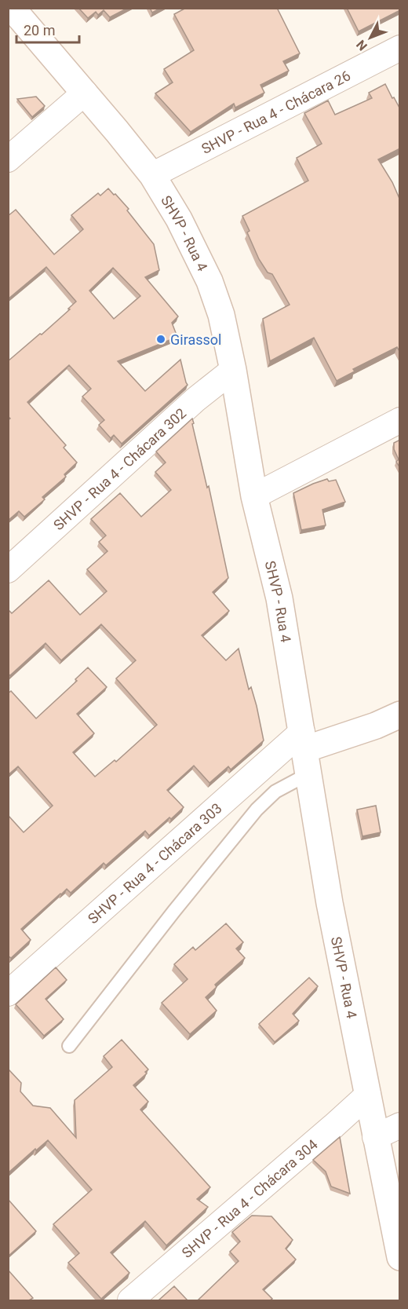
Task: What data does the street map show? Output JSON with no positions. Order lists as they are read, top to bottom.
{
  "streets": {
    "street": [
      "SHVP - Rua 4 - Chácara 26",
      "SHVP - Rua 4",
      "SHVP - Rua 4 - Chácara 302",
      "SHVP - Rua 4 - Chácara 303",
      "SHVP - Rua 4 - Chácara 304"
    ]
  },
  "crossings": [
    ["SHVP - Rua 4 - Chácara 26", "SHVP - Rua 4"],
    ["SHVP - Rua 4", "SHVP - Rua 4 - Chácara 302"],
    ["SHVP - Rua 4", "SHVP - Rua 4 - Chácara 303"],
    ["SHVP - Rua 4", "SHVP - Rua 4 - Chácara 304"]
  ],
  "places": ["Girassol"],
  "scale_bar": "20 m",
  "north": "bottom left"
}
